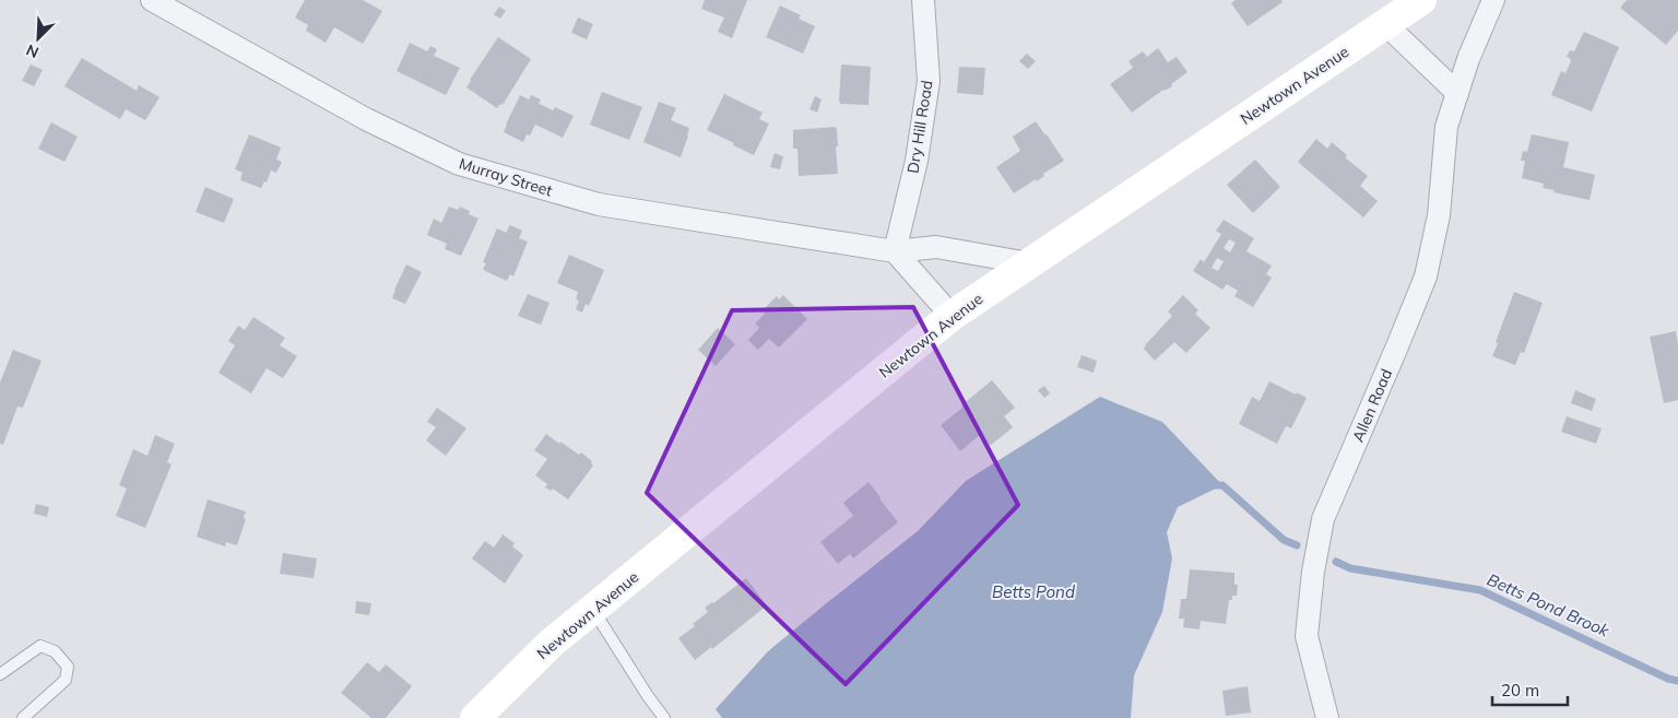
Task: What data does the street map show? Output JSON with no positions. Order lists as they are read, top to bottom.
{
  "streets": {
    "main road": ["Newtown Avenue"],
    "street": ["Dry Hill Road", "Murray Street", "Allen Road"]
  },
  "crossings": [
    ["Newtown Avenue", "Murray Street"],
    ["Dry Hill Road", "Murray Street"]
  ],
  "water": ["Betts Pond", "Betts Pond Brook"],
  "scale_bar": "20 m",
  "north": "bottom left"
}
